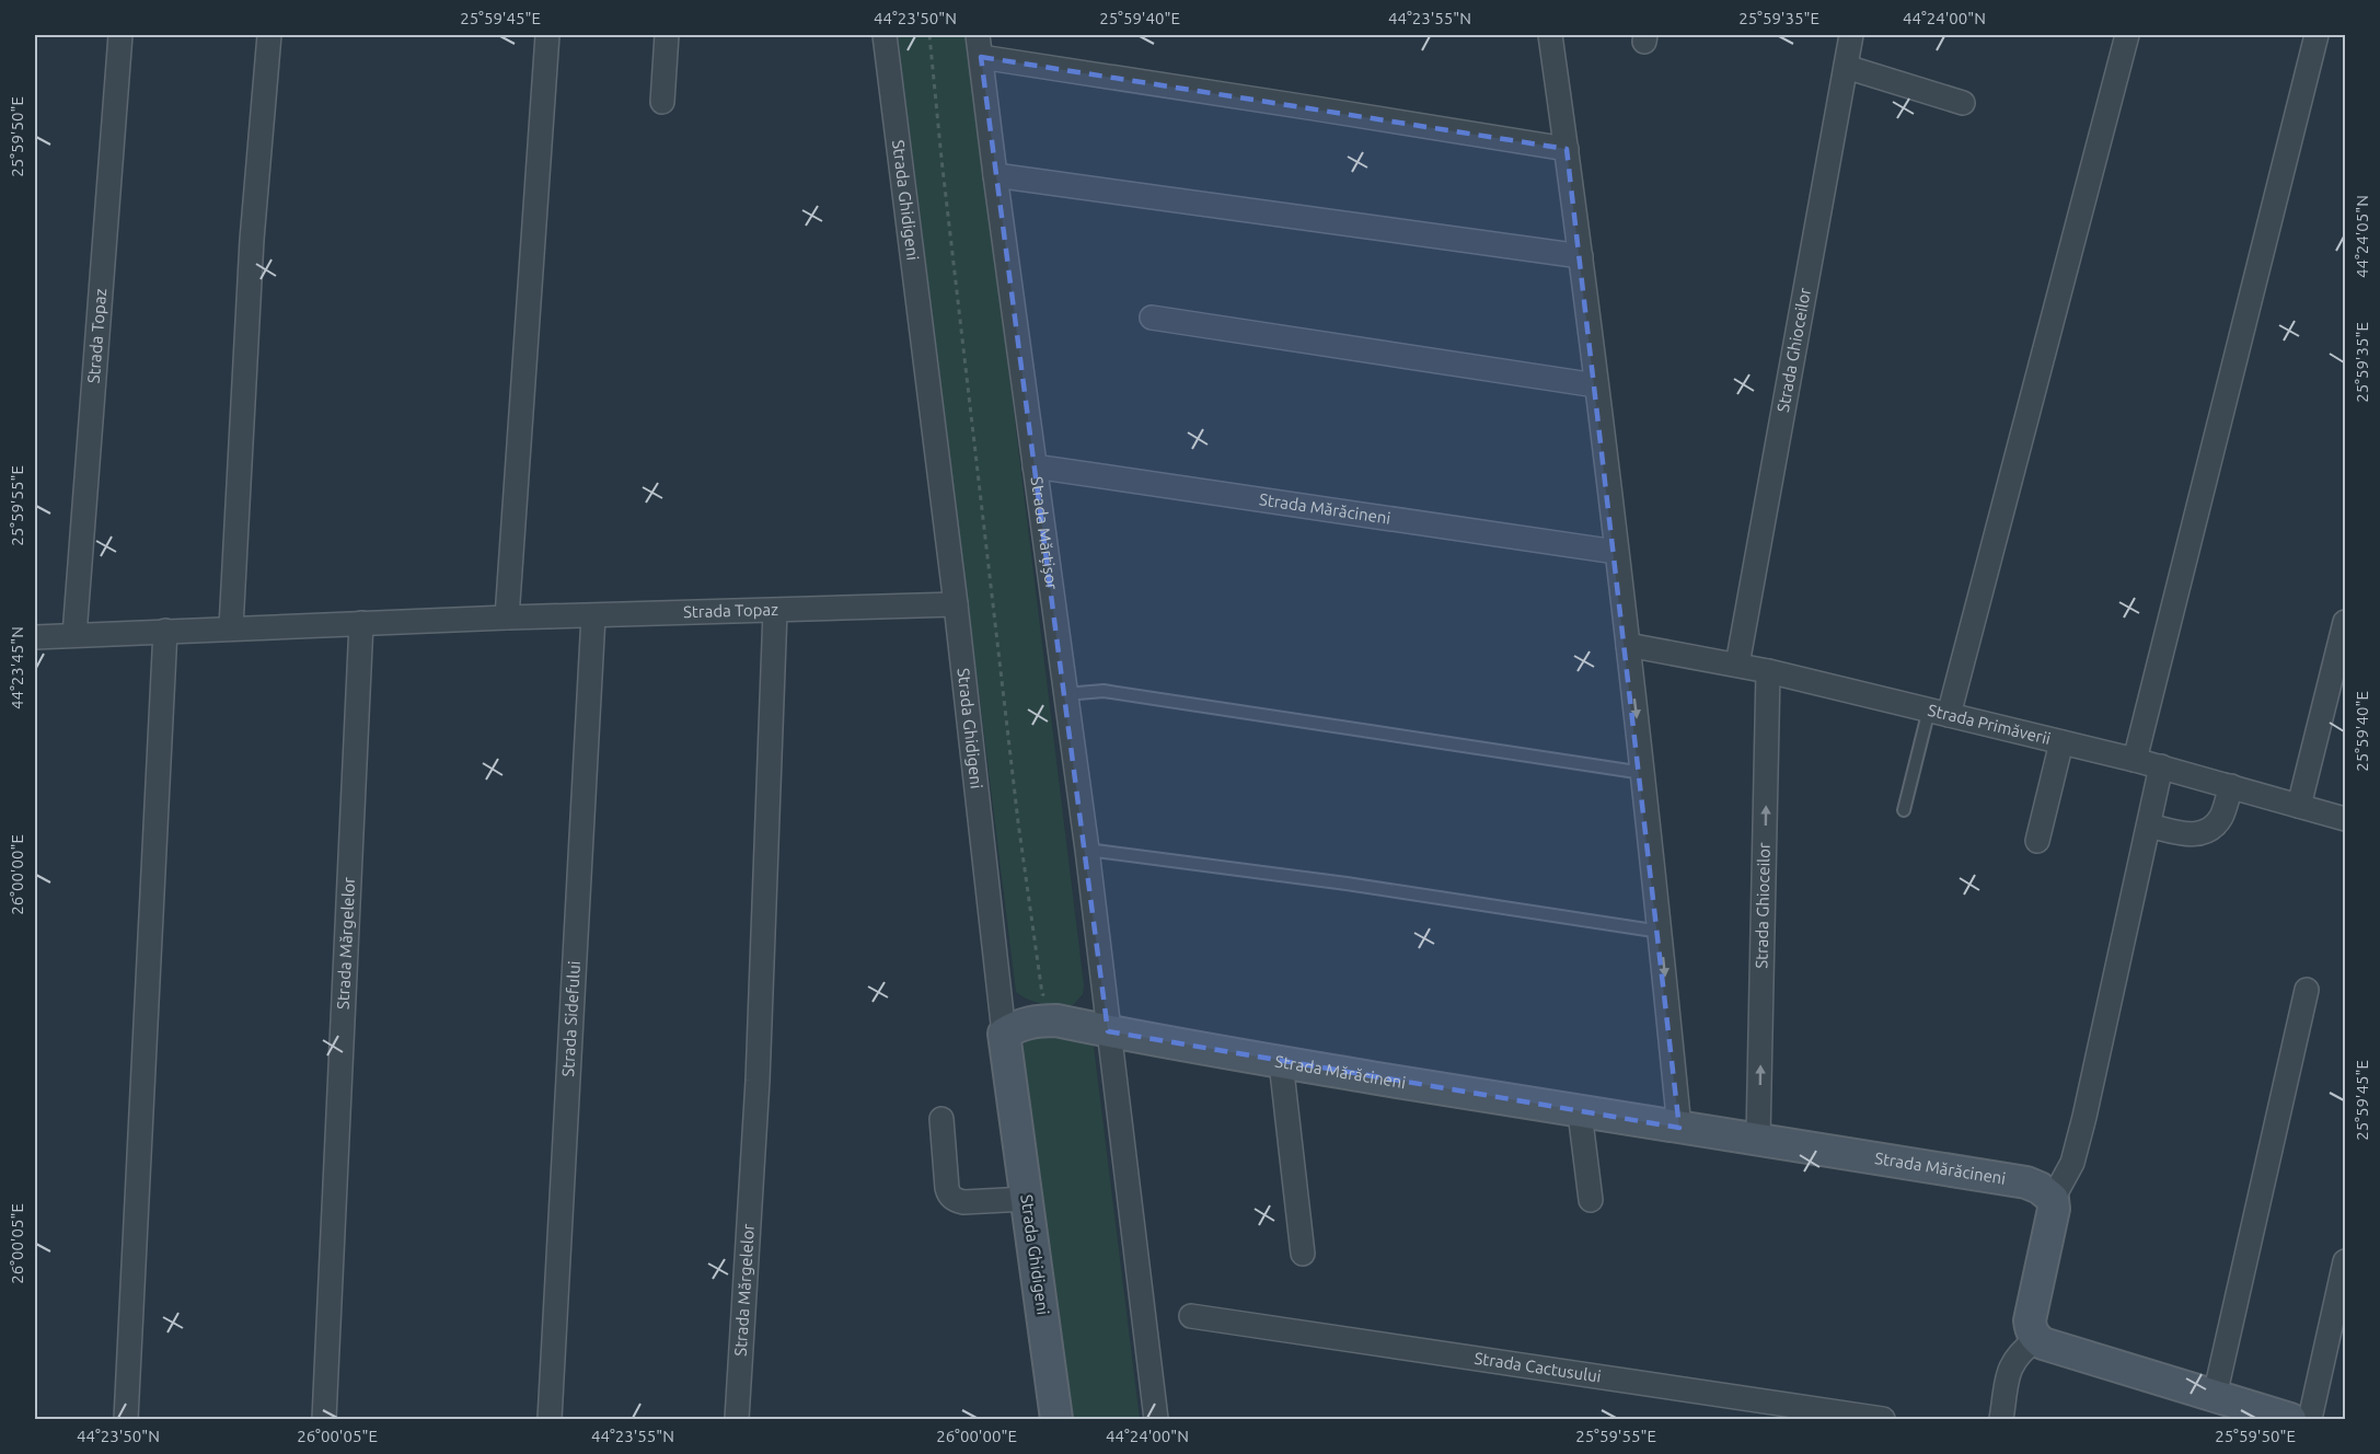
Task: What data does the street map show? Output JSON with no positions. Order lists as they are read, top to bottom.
{
  "streets": {
    "street": [
      "Strada Ghidigeni",
      "Strada Topaz",
      "Strada Ghioceilor",
      "Strada Mărăcineni",
      "Strada Mărțișor",
      "Strada Primăverii",
      "Strada Mărgelelor",
      "Strada Sidefului",
      "Strada Cactusului"
    ]
  },
  "crossings": [
    ["Strada Ghidigeni", "Strada Topaz"],
    ["Strada Ghidigeni", "Strada Mărăcineni"],
    ["Strada Topaz", "Strada Mărgelelor"],
    ["Strada Topaz", "Strada Sidefului"],
    ["Strada Ghioceilor", "Strada Mărăcineni"],
    ["Strada Ghioceilor", "Strada Primăverii"],
    ["Strada Mărăcineni", "Strada Mărțișor"]
  ],
  "coordinates": [
    "25°59'45\"E",
    "44°23'50\"N",
    "25°59'40\"E",
    "44°23'55\"N",
    "25°59'35\"E",
    "44°24'00\"N",
    "25°59'50\"E",
    "44°24'05\"N",
    "25°59'55\"E",
    "44°23'45\"N",
    "26°00'00\"E",
    "26°00'05\"E"
  ]
}
